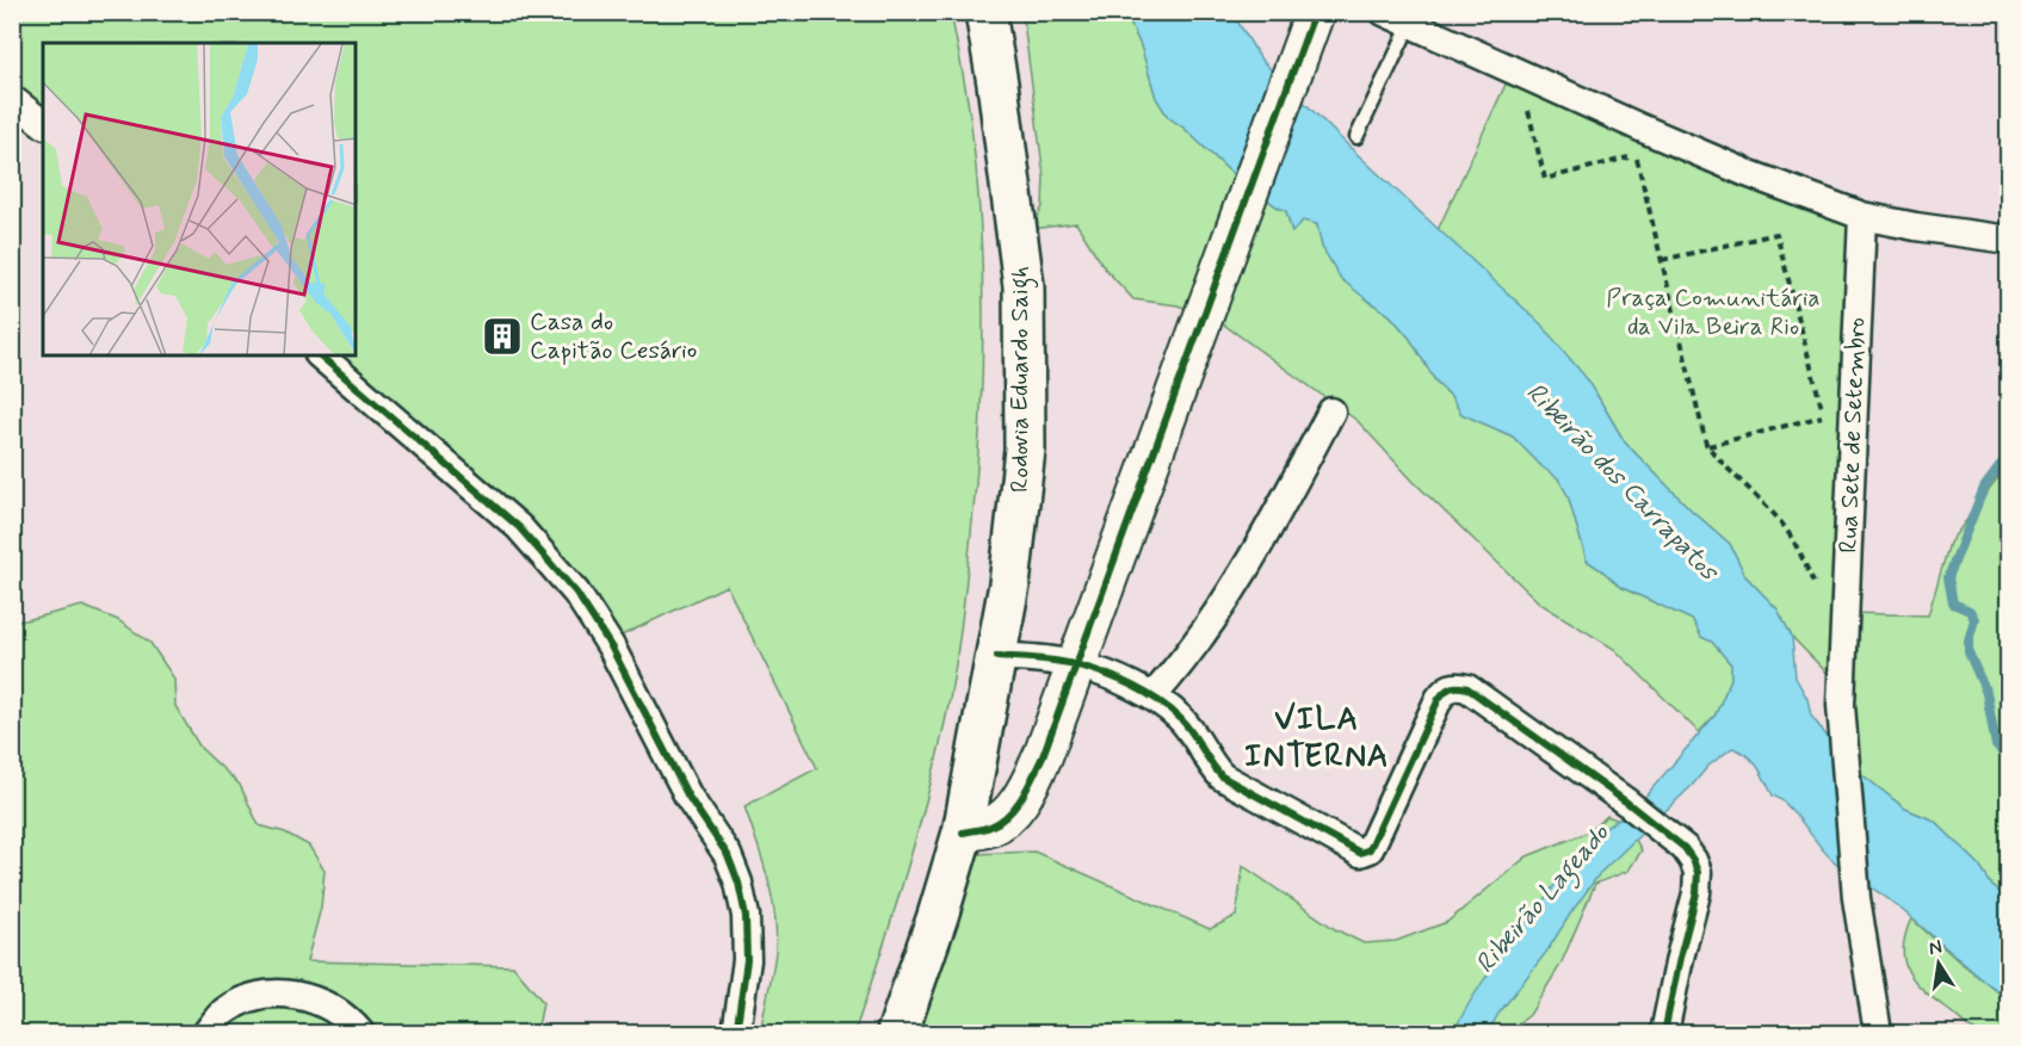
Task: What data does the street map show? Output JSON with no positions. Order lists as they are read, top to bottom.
{
  "streets": {
    "highway": ["Rodovia Eduardo Saigh"],
    "street": ["Rua Sete de Setembro"]
  },
  "districts": ["VILA INTERNA"],
  "water": ["Ribeirão dos Carrapatos", "Ribeirão Lageado"],
  "parks": ["Praça Comunitária da Vila Beira Rio"],
  "places": {
    "building": ["Casa do Capitão Cesário"]
  },
  "north": "top"
}
